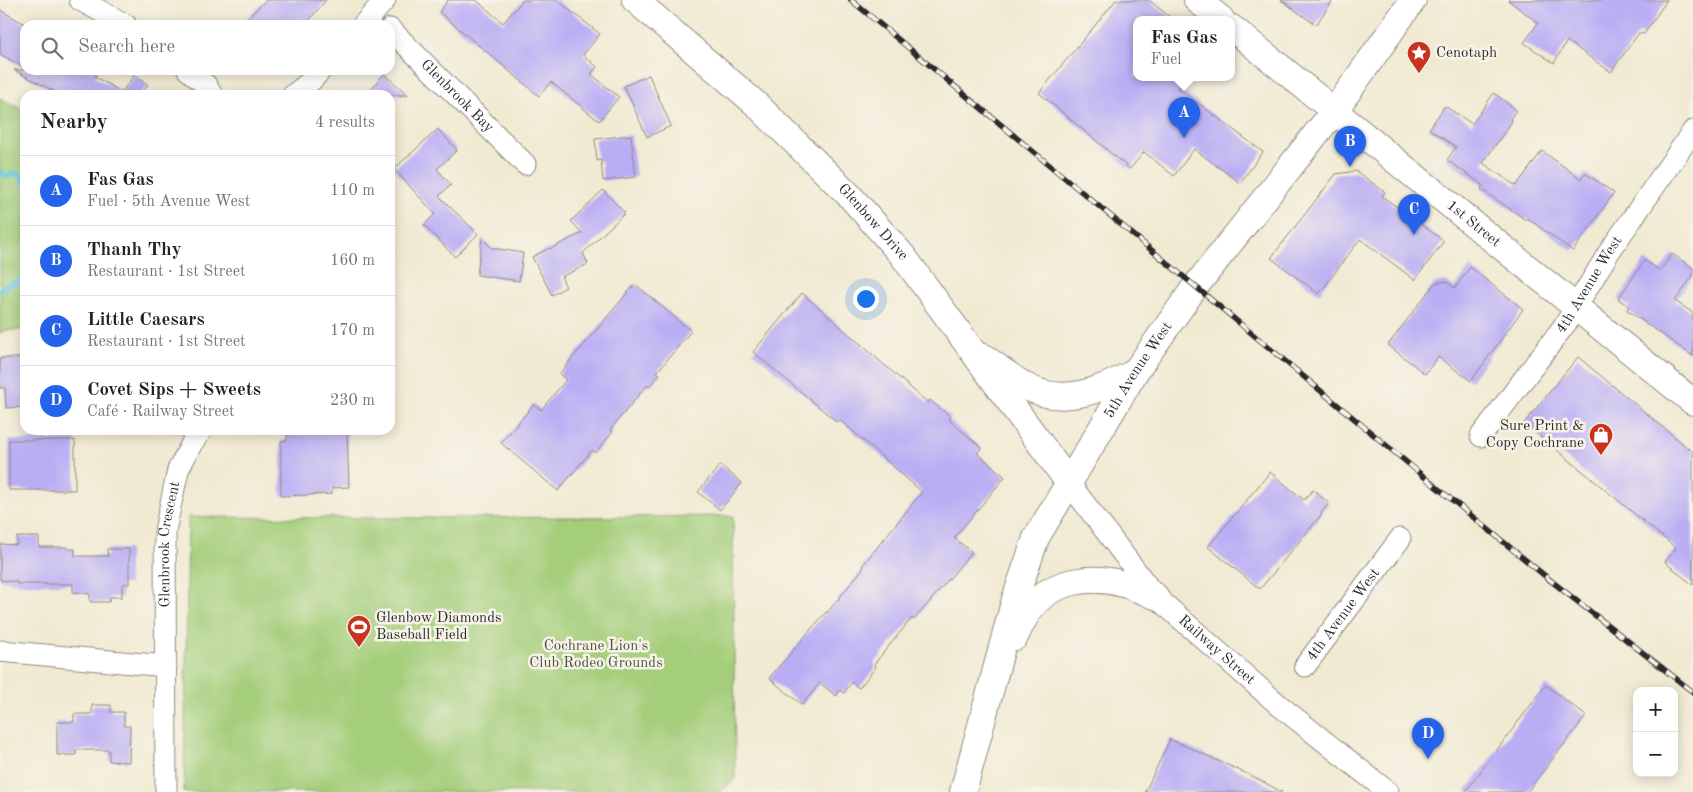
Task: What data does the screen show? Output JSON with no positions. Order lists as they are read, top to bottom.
{
  "streets": {
    "street": [
      "Glenbrook Bay",
      "Glenbow Drive",
      "1st Street",
      "4th Avenue West",
      "5th Avenue West",
      "Glenbrook Crescent",
      "Railway Street"
    ]
  },
  "crossings": [
    ["Glenbow Drive", "5th Avenue West"],
    ["Glenbow Drive", "Railway Street"],
    ["1st Street", "4th Avenue West"],
    ["1st Street", "5th Avenue West"],
    ["5th Avenue West", "Railway Street"]
  ],
  "parks": ["Cochrane Lion's Club Rodeo Grounds"],
  "places": {
    "place": ["Cenotaph"],
    "shop": ["Sure Print & Copy Cochrane"],
    "sports": ["Glenbow Diamonds Baseball Field"]
  },
  "page": {
    "popup": ["Fas Gas", "Fuel"],
    "search": "Search here",
    "heading": ["Nearby", "4 results"],
    "pins": [
      "A",
      "B",
      "C",
      "D"
    ],
    "list": [
      {
        "mark": "A",
        "name": "Fas Gas",
        "note": "Fuel · 5th Avenue West",
        "value": "110 m"
      },
      {
        "mark": "B",
        "name": "Thanh Thy",
        "note": "Restaurant · 1st Street",
        "value": "160 m"
      },
      {
        "mark": "C",
        "name": "Little Caesars",
        "note": "Restaurant · 1st Street",
        "value": "170 m"
      },
      {
        "mark": "D",
        "name": "Covet Sips + Sweets",
        "note": "Café · Railway Street",
        "value": "230 m"
      }
    ],
    "map_buttons": ["+", "−"]
  }
}
